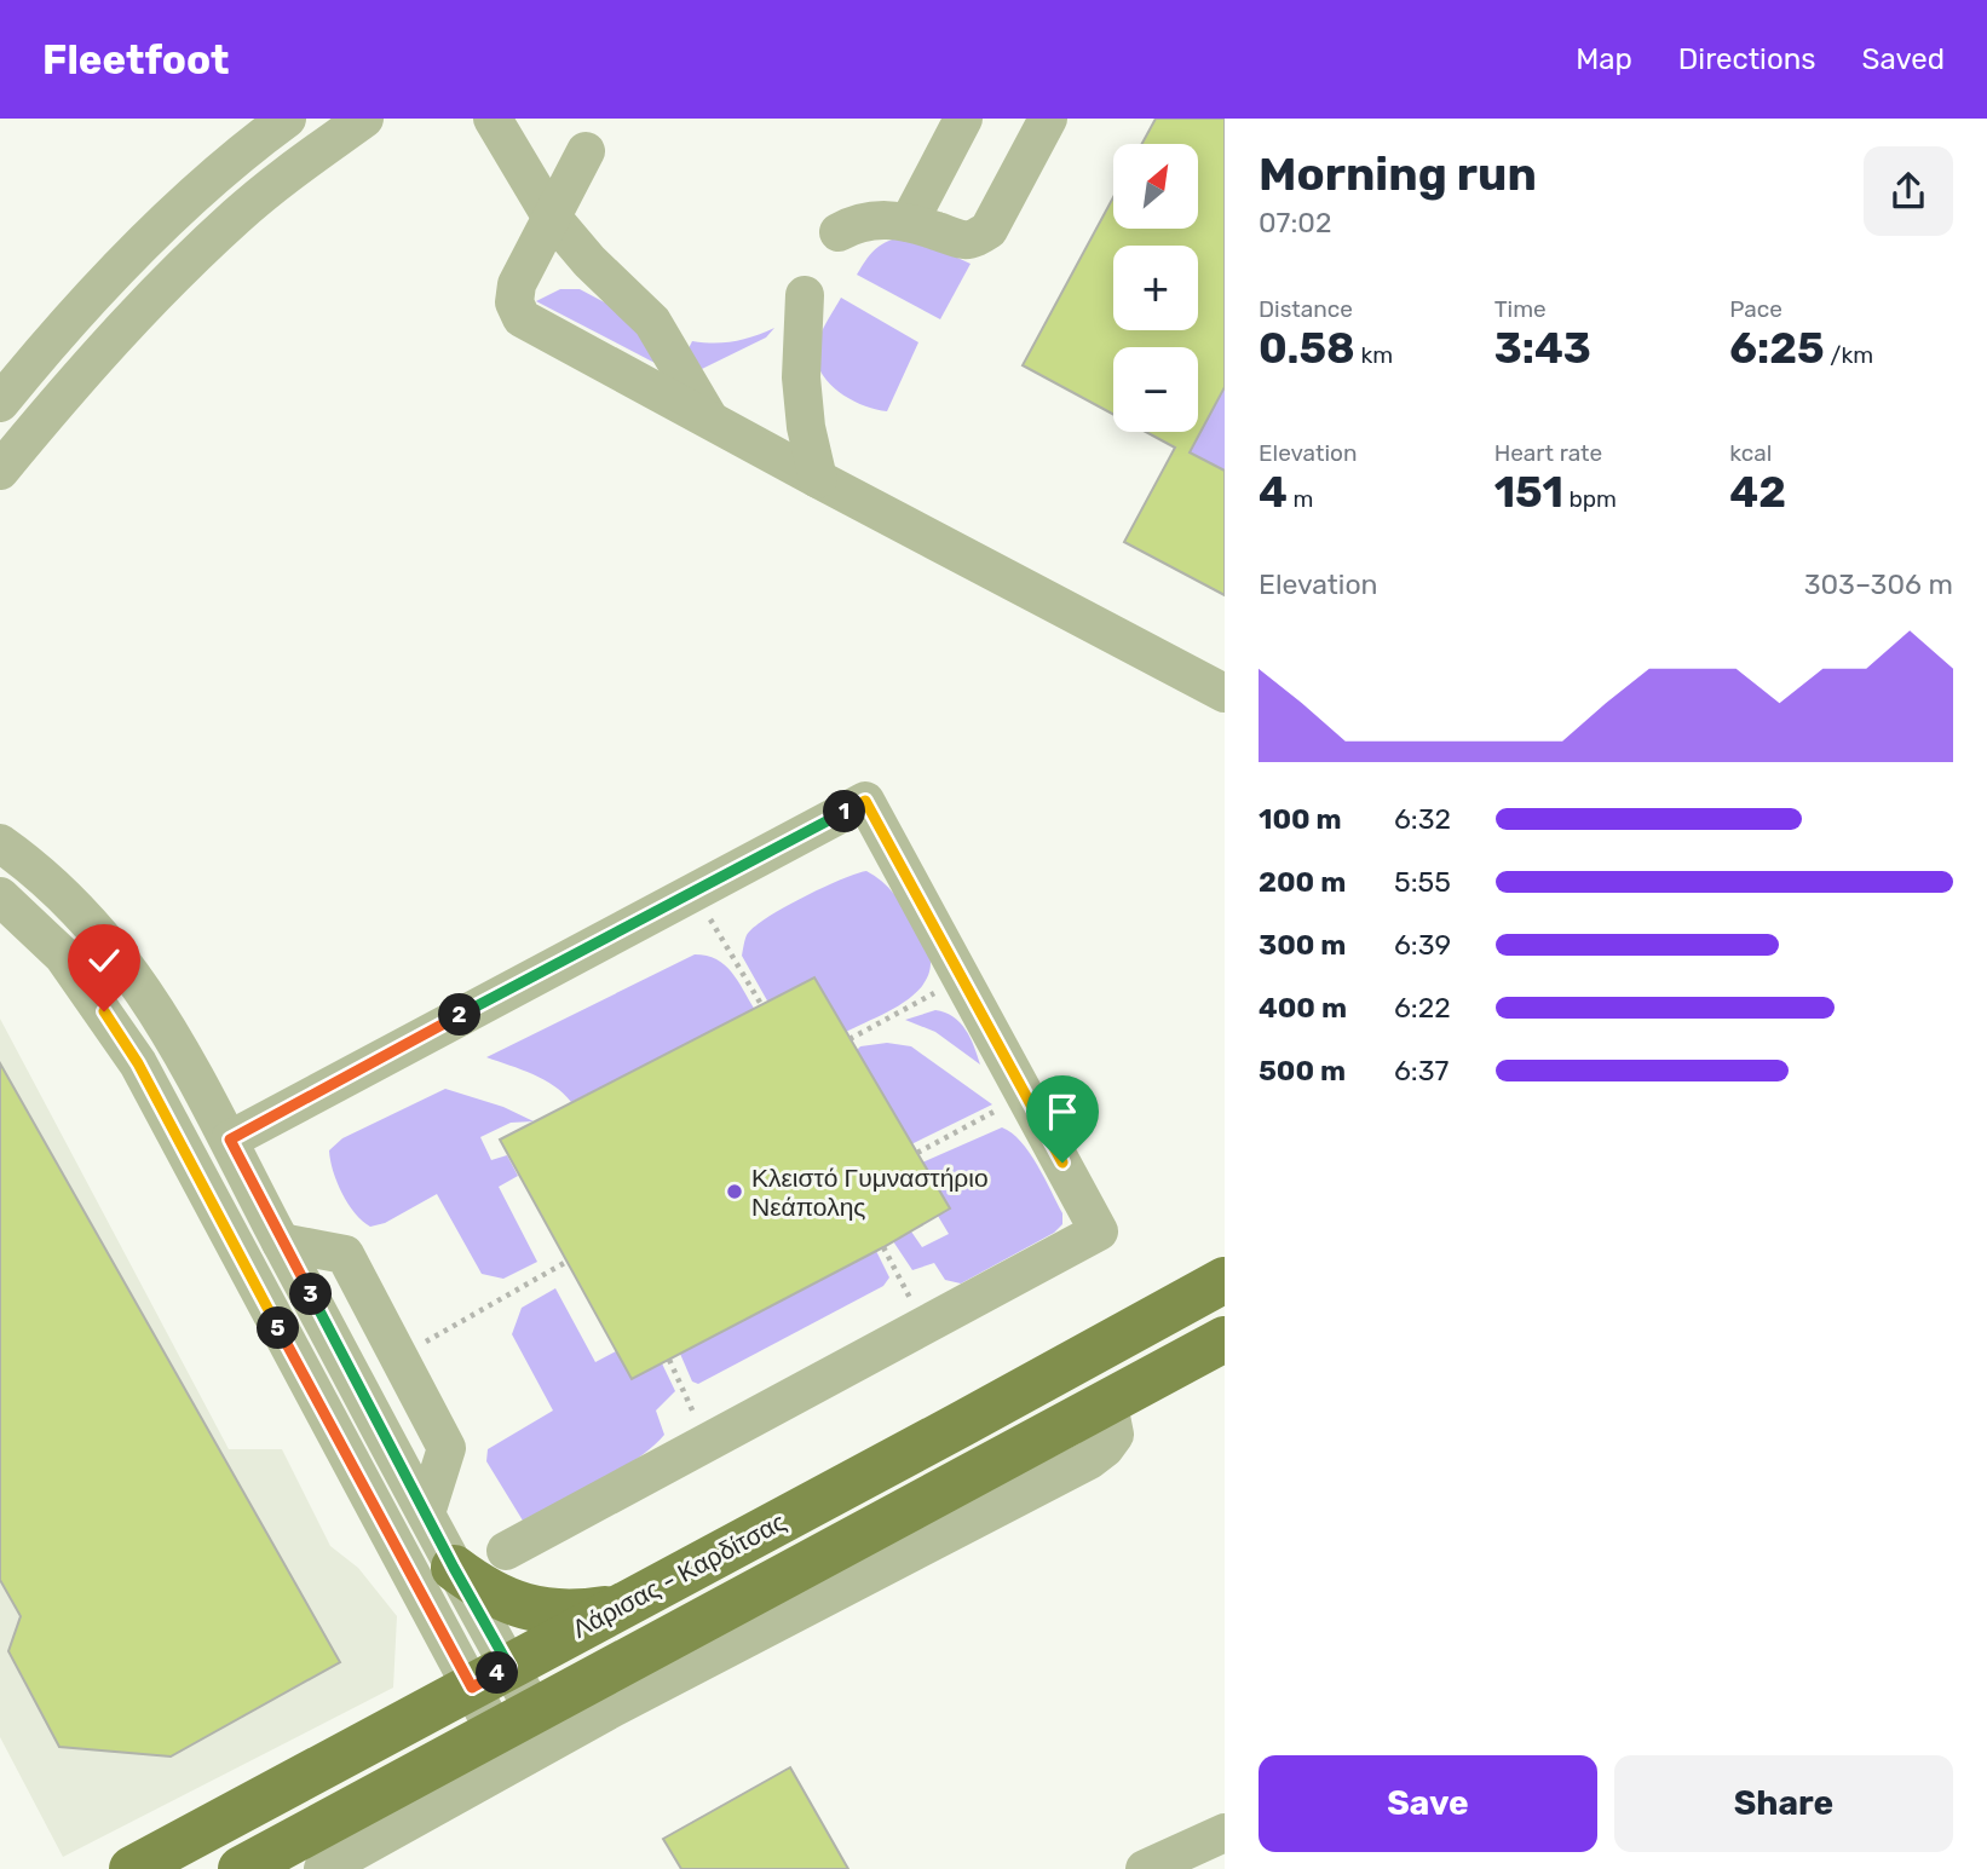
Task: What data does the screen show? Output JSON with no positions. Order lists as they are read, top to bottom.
{
  "streets": {
    "main road": ["Λάρισας - Καρδίτσας"]
  },
  "places": ["Κλειστό Γυμναστήριο Νεάπολης"],
  "north": "top right",
  "page": {
    "header": "Fleetfoot",
    "nav": ["Map", "Directions", "Saved"],
    "heading": ["Morning run", "07:02"],
    "map_buttons": ["+", "−"],
    "stats": [
      ["Distance", "0.58 km"],
      ["Time", "3:43"],
      ["Pace", "6:25 /km"],
      ["Elevation", "4 m"],
      ["Heart rate", "151 bpm"],
      ["kcal", "42"]
    ],
    "chart": ["Elevation", "303–306 m"],
    "list": [
      {
        "name": "100 m",
        "note": "6:32"
      },
      {
        "name": "200 m",
        "note": "5:55"
      },
      {
        "name": "300 m",
        "note": "6:39"
      },
      {
        "name": "400 m",
        "note": "6:22"
      },
      {
        "name": "500 m",
        "note": "6:37"
      }
    ],
    "pins": [
      "1",
      "2",
      "3",
      "5",
      "4"
    ],
    "buttons": ["Save", "Share"]
  }
}
